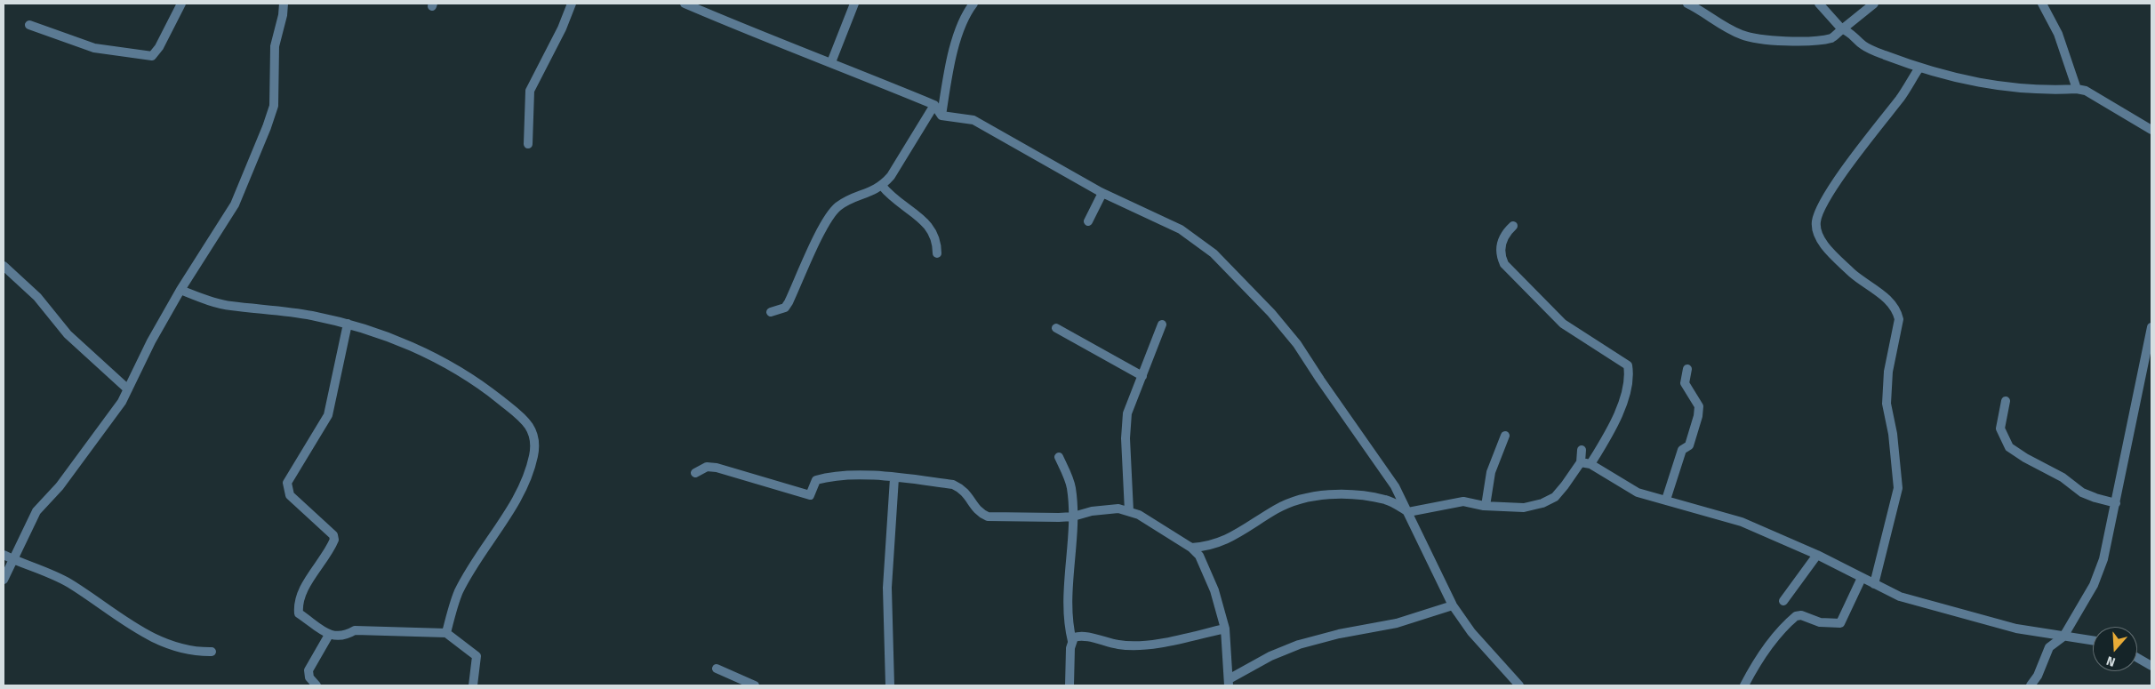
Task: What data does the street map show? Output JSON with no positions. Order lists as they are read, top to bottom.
{
  "north": "bottom"
}
